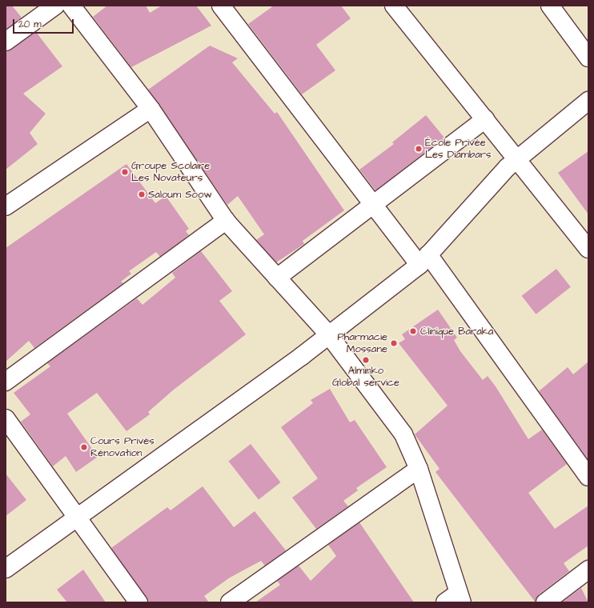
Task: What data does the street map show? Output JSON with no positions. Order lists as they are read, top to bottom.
{
  "places": [
    "École Privée Les Diambars",
    "Groupe Scolaire Les Novateurs",
    "Saloum Soow",
    "Clinique Baraka",
    "Pharmacie Mossane",
    "Alminko Global service",
    "Cours Privés Rénovation"
  ],
  "scale_bar": "20 m"
}
